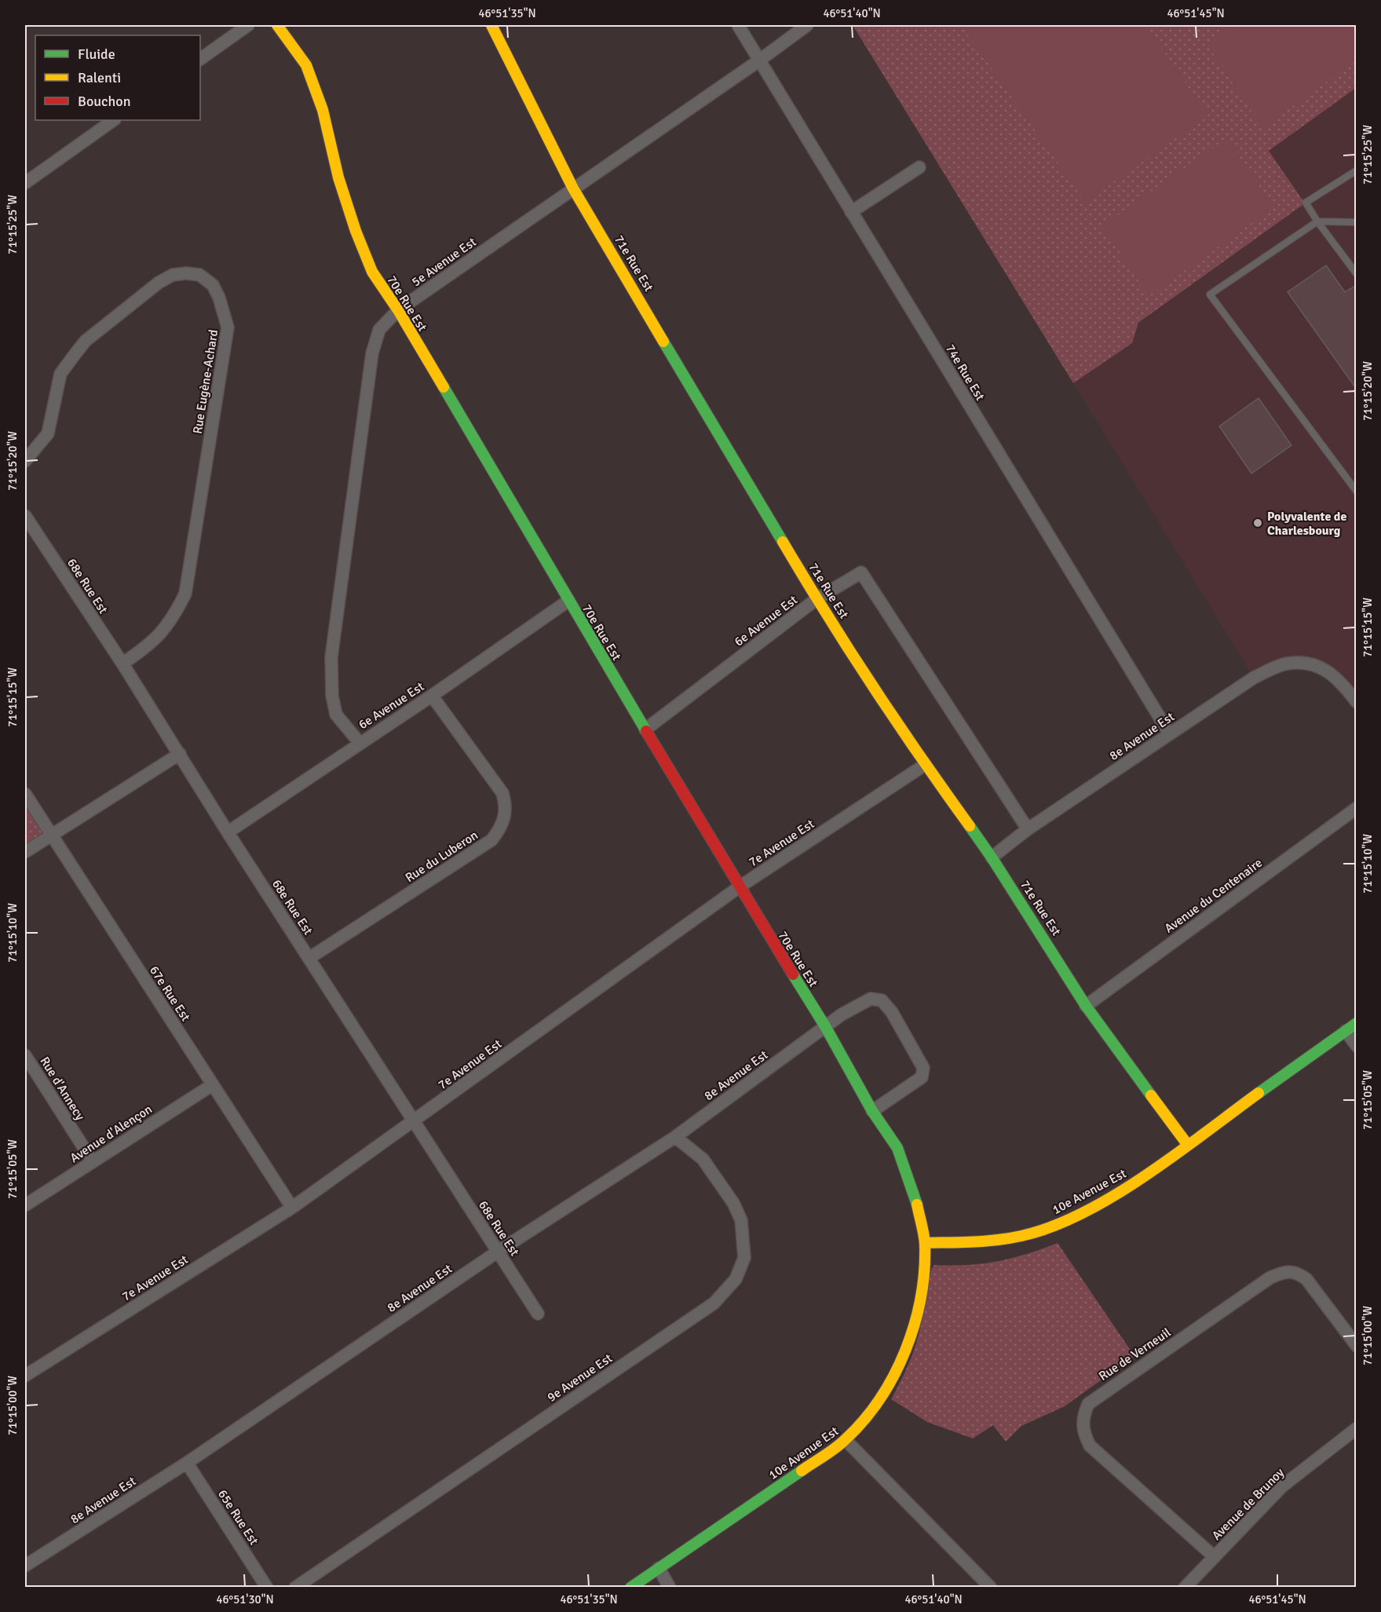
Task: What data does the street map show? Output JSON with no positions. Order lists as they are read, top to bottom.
{
  "streets": {
    "street": [
      "5e Avenue Est",
      "71e Rue Est",
      "70e Rue Est",
      "74e Rue Est",
      "Rue Eugène-Achard",
      "68e Rue Est",
      "6e Avenue Est",
      "8e Avenue Est",
      "7e Avenue Est",
      "Rue du Luberon",
      "Avenue du Centenaire",
      "67e Rue Est",
      "Rue d'Annecy",
      "Avenue d'Alençon",
      "10e Avenue Est",
      "Rue de Verneuil",
      "9e Avenue Est",
      "Avenue de Brunoy",
      "65e Rue Est"
    ]
  },
  "crossings": [
    ["5e Avenue Est", "71e Rue Est"],
    ["5e Avenue Est", "70e Rue Est"],
    ["5e Avenue Est", "74e Rue Est"],
    ["5e Avenue Est", "6e Avenue Est"],
    ["71e Rue Est", "6e Avenue Est"],
    ["71e Rue Est", "8e Avenue Est"],
    ["71e Rue Est", "7e Avenue Est"],
    ["71e Rue Est", "Avenue du Centenaire"],
    ["71e Rue Est", "10e Avenue Est"],
    ["70e Rue Est", "6e Avenue Est"],
    ["70e Rue Est", "8e Avenue Est"],
    ["70e Rue Est", "7e Avenue Est"],
    ["70e Rue Est", "10e Avenue Est"],
    ["74e Rue Est", "8e Avenue Est"],
    ["Rue Eugène-Achard", "68e Rue Est"],
    ["68e Rue Est", "6e Avenue Est"],
    ["68e Rue Est", "8e Avenue Est"],
    ["68e Rue Est", "7e Avenue Est"],
    ["68e Rue Est", "Rue du Luberon"],
    ["6e Avenue Est", "8e Avenue Est"],
    ["6e Avenue Est", "Rue du Luberon"],
    ["8e Avenue Est", "9e Avenue Est"],
    ["8e Avenue Est", "65e Rue Est"],
    ["7e Avenue Est", "67e Rue Est"],
    ["67e Rue Est", "Avenue d'Alençon"],
    ["Rue d'Annecy", "Avenue d'Alençon"],
    ["Rue de Verneuil", "Avenue de Brunoy"]
  ],
  "places": ["Polyvalente de Charlesbourg"],
  "legend": ["Fluide", "Ralenti", "Bouchon"],
  "coordinates": [
    "46°51'35\"N",
    "46°51'40\"N",
    "46°51'45\"N",
    "71°15'25\"W",
    "71°15'20\"W",
    "71°15'15\"W",
    "71°15'10\"W",
    "71°15'05\"W",
    "71°15'00\"W",
    "46°51'30\"N"
  ]
}
